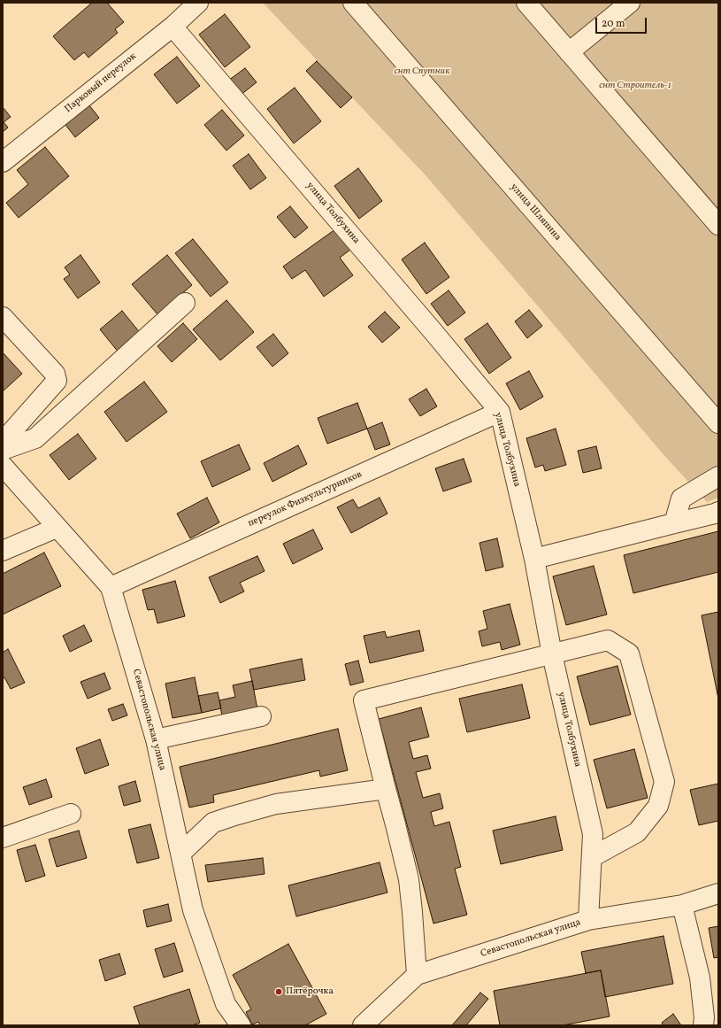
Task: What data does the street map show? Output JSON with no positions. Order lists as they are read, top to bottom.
{
  "streets": {
    "street": [
      "Парковый переулок",
      "улица Шляпина",
      "улица Толбухина",
      "переулок Физкультурников",
      "Севастопольская улица"
    ]
  },
  "crossings": [
    ["Парковый переулок", "улица Толбухина"],
    ["улица Толбухина", "переулок Физкультурников"],
    ["улица Толбухина", "Севастопольская улица"],
    ["переулок Физкультурников", "Севастопольская улица"]
  ],
  "parks": ["снт Спутник", "снт Строитель-1"],
  "places": ["Пятёрочка"],
  "scale_bar": "20 m"
}
